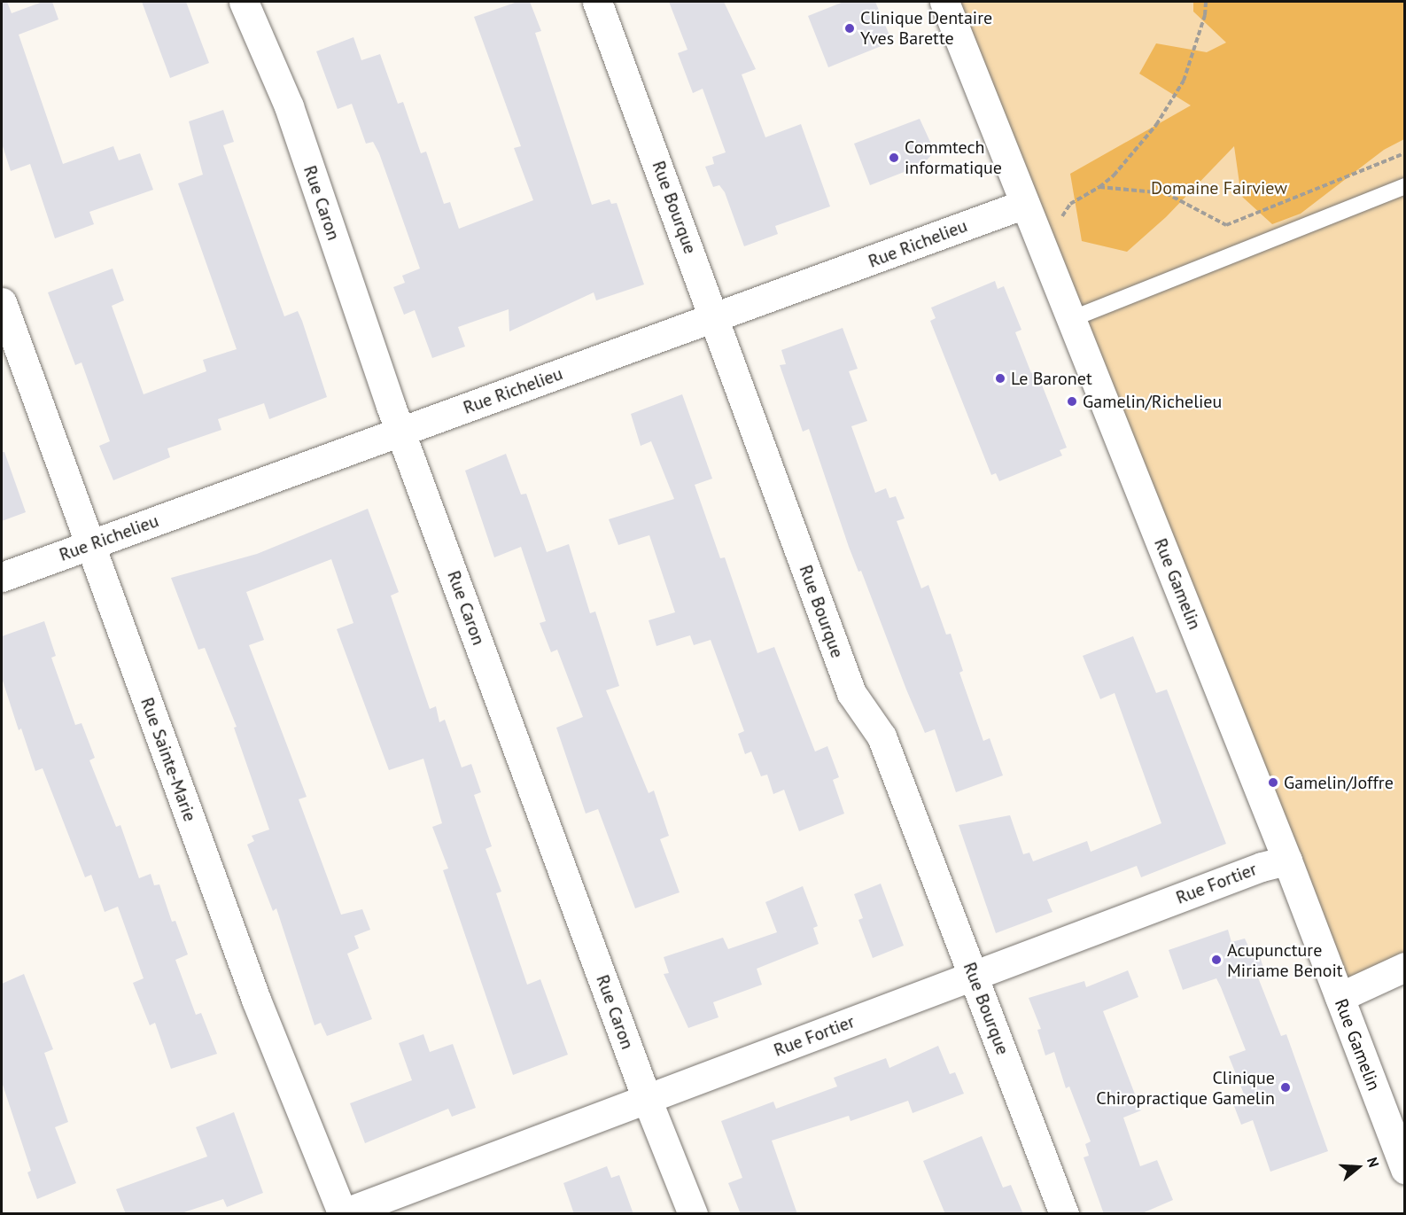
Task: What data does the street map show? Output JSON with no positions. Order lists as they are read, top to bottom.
{
  "streets": {
    "street": [
      "Rue Caron",
      "Rue Bourque",
      "Rue Richelieu",
      "Rue Gamelin",
      "Rue Sainte-Marie",
      "Rue Fortier"
    ]
  },
  "crossings": [
    ["Rue Caron", "Rue Richelieu"],
    ["Rue Caron", "Rue Fortier"],
    ["Rue Bourque", "Rue Richelieu"],
    ["Rue Bourque", "Rue Fortier"],
    ["Rue Richelieu", "Rue Gamelin"],
    ["Rue Richelieu", "Rue Sainte-Marie"],
    ["Rue Gamelin", "Rue Fortier"],
    ["Rue Sainte-Marie", "Rue Fortier"]
  ],
  "parks": ["Domaine Fairview"],
  "places": [
    "Clinique Dentaire Yves Barette",
    "Commtech informatique",
    "Le Baronet",
    "Gamelin/Richelieu",
    "Gamelin/Joffre",
    "Acupuncture Miriame Benoit",
    "Clinique Chiropractique Gamelin"
  ],
  "north": "right"
}
